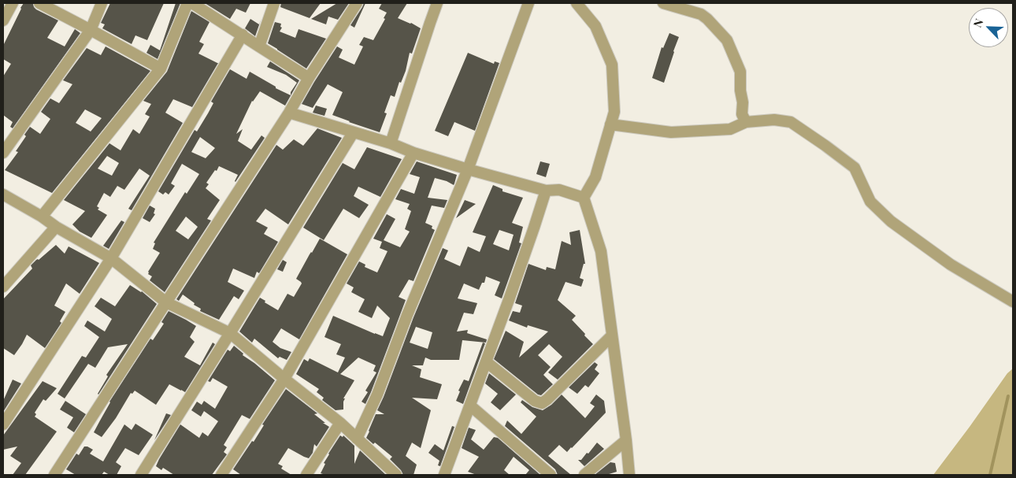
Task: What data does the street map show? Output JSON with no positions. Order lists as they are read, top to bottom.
{
  "north": "top left"
}
